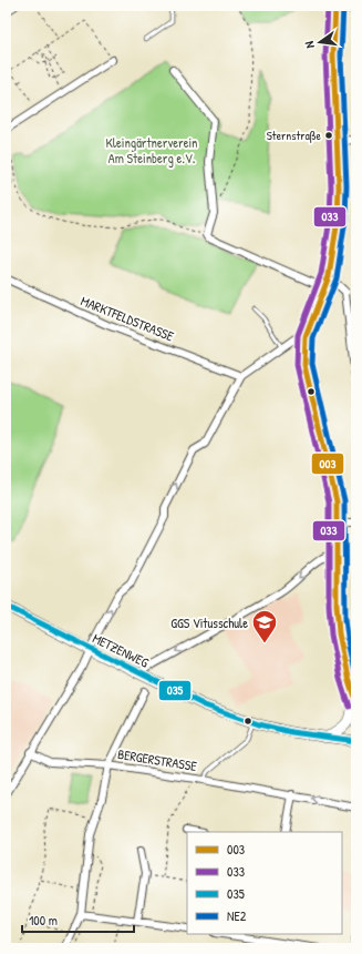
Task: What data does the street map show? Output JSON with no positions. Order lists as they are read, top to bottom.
{
  "streets": {
    "street": ["MARKTFELDSTRASSE", "METZENWEG", "BERGERSTRASSE"]
  },
  "crossings": [
    ["METZENWEG", "BERGERSTRASSE"]
  ],
  "parks": ["Kleingärtnerverein Am Steinberg e.V."],
  "places": {
    "other": ["Sternstraße"],
    "school or university": ["GGS Vitusschule"]
  },
  "lines": [
    "transit line 003",
    "transit line 033",
    "transit line NE2",
    "transit line 035"
  ],
  "legend": [
    "003",
    "033",
    "035",
    "NE2"
  ],
  "scale_bar": "100 m",
  "north": "left"
}
